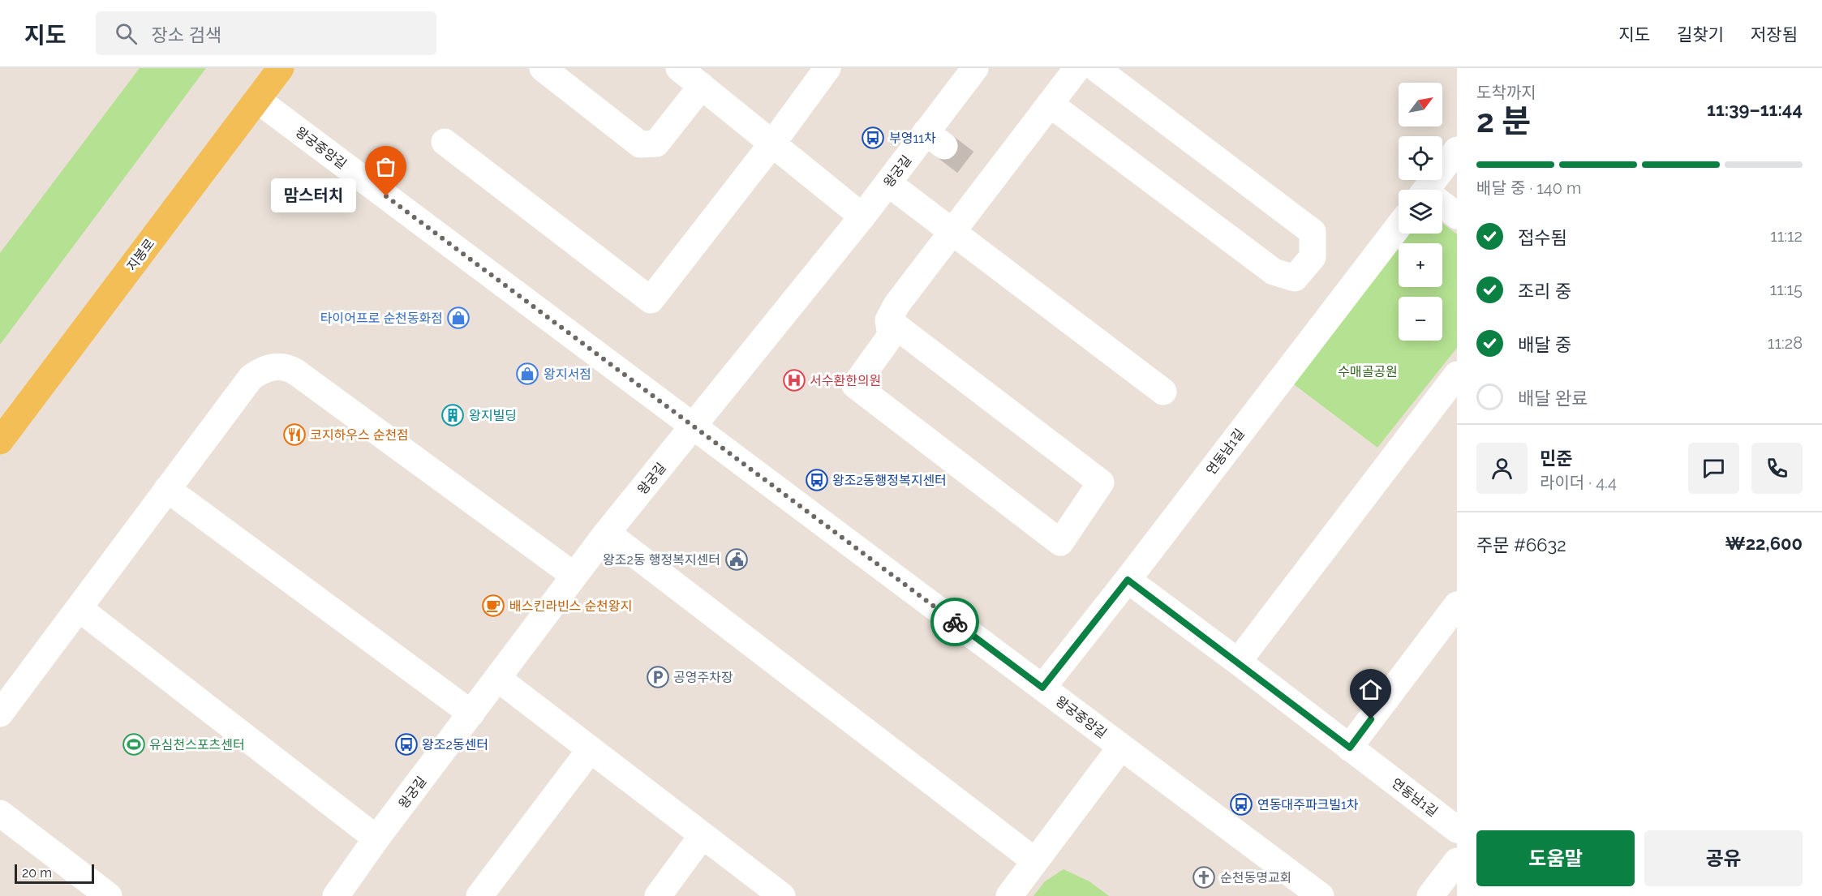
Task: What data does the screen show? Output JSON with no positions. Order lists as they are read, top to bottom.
{
  "streets": {
    "main road": ["지봉로"],
    "street": ["왕궁중앙길", "왕궁길", "연동남1길"]
  },
  "crossings": [
    ["왕궁중앙길", "왕궁길"],
    ["왕궁중앙길", "지봉로"],
    ["왕궁중앙길", "연동남1길"]
  ],
  "parks": ["수매골공원"],
  "places": {
    "bus stop": [
      "부영11차",
      "왕조2동행정복지센터",
      "왕조2동센터",
      "연동대주파크빌1차"
    ],
    "other": ["맘스터치"],
    "shop": ["타이어프로 순천동화점", "왕지서점"],
    "hospital": ["서수환한의원"],
    "building": ["왕지빌딩"],
    "restaurant": ["코지하우스 순천점"],
    "public building": ["왕조2동 행정복지센터"],
    "cafe": ["배스킨라빈스 순천왕지"],
    "parking": ["공영주차장"],
    "sports": ["유심천스포츠센터"],
    "church": ["순천동명교회"]
  },
  "scale_bar": "20 m",
  "north": "top right",
  "page": {
    "header": "지도",
    "search": "장소 검색",
    "nav": ["지도", "길찾기", "저장됨"],
    "heading": ["2 분", "도착까지", "11:39–11:44"],
    "panel": [
      "민준",
      "라이더 · 4.4",
      "주문 #6632",
      "₩22,600"
    ],
    "map_buttons": ["+", "−"],
    "bar": "배달 중 · 140 m",
    "bubble": "맘스터치",
    "list": [
      ["접수됨", "11:12"],
      ["조리 중", "11:15"],
      ["배달 중", "11:28"],
      "배달 완료"
    ],
    "buttons": ["도움말", "공유"],
    "scale": "20 m"
  }
}
